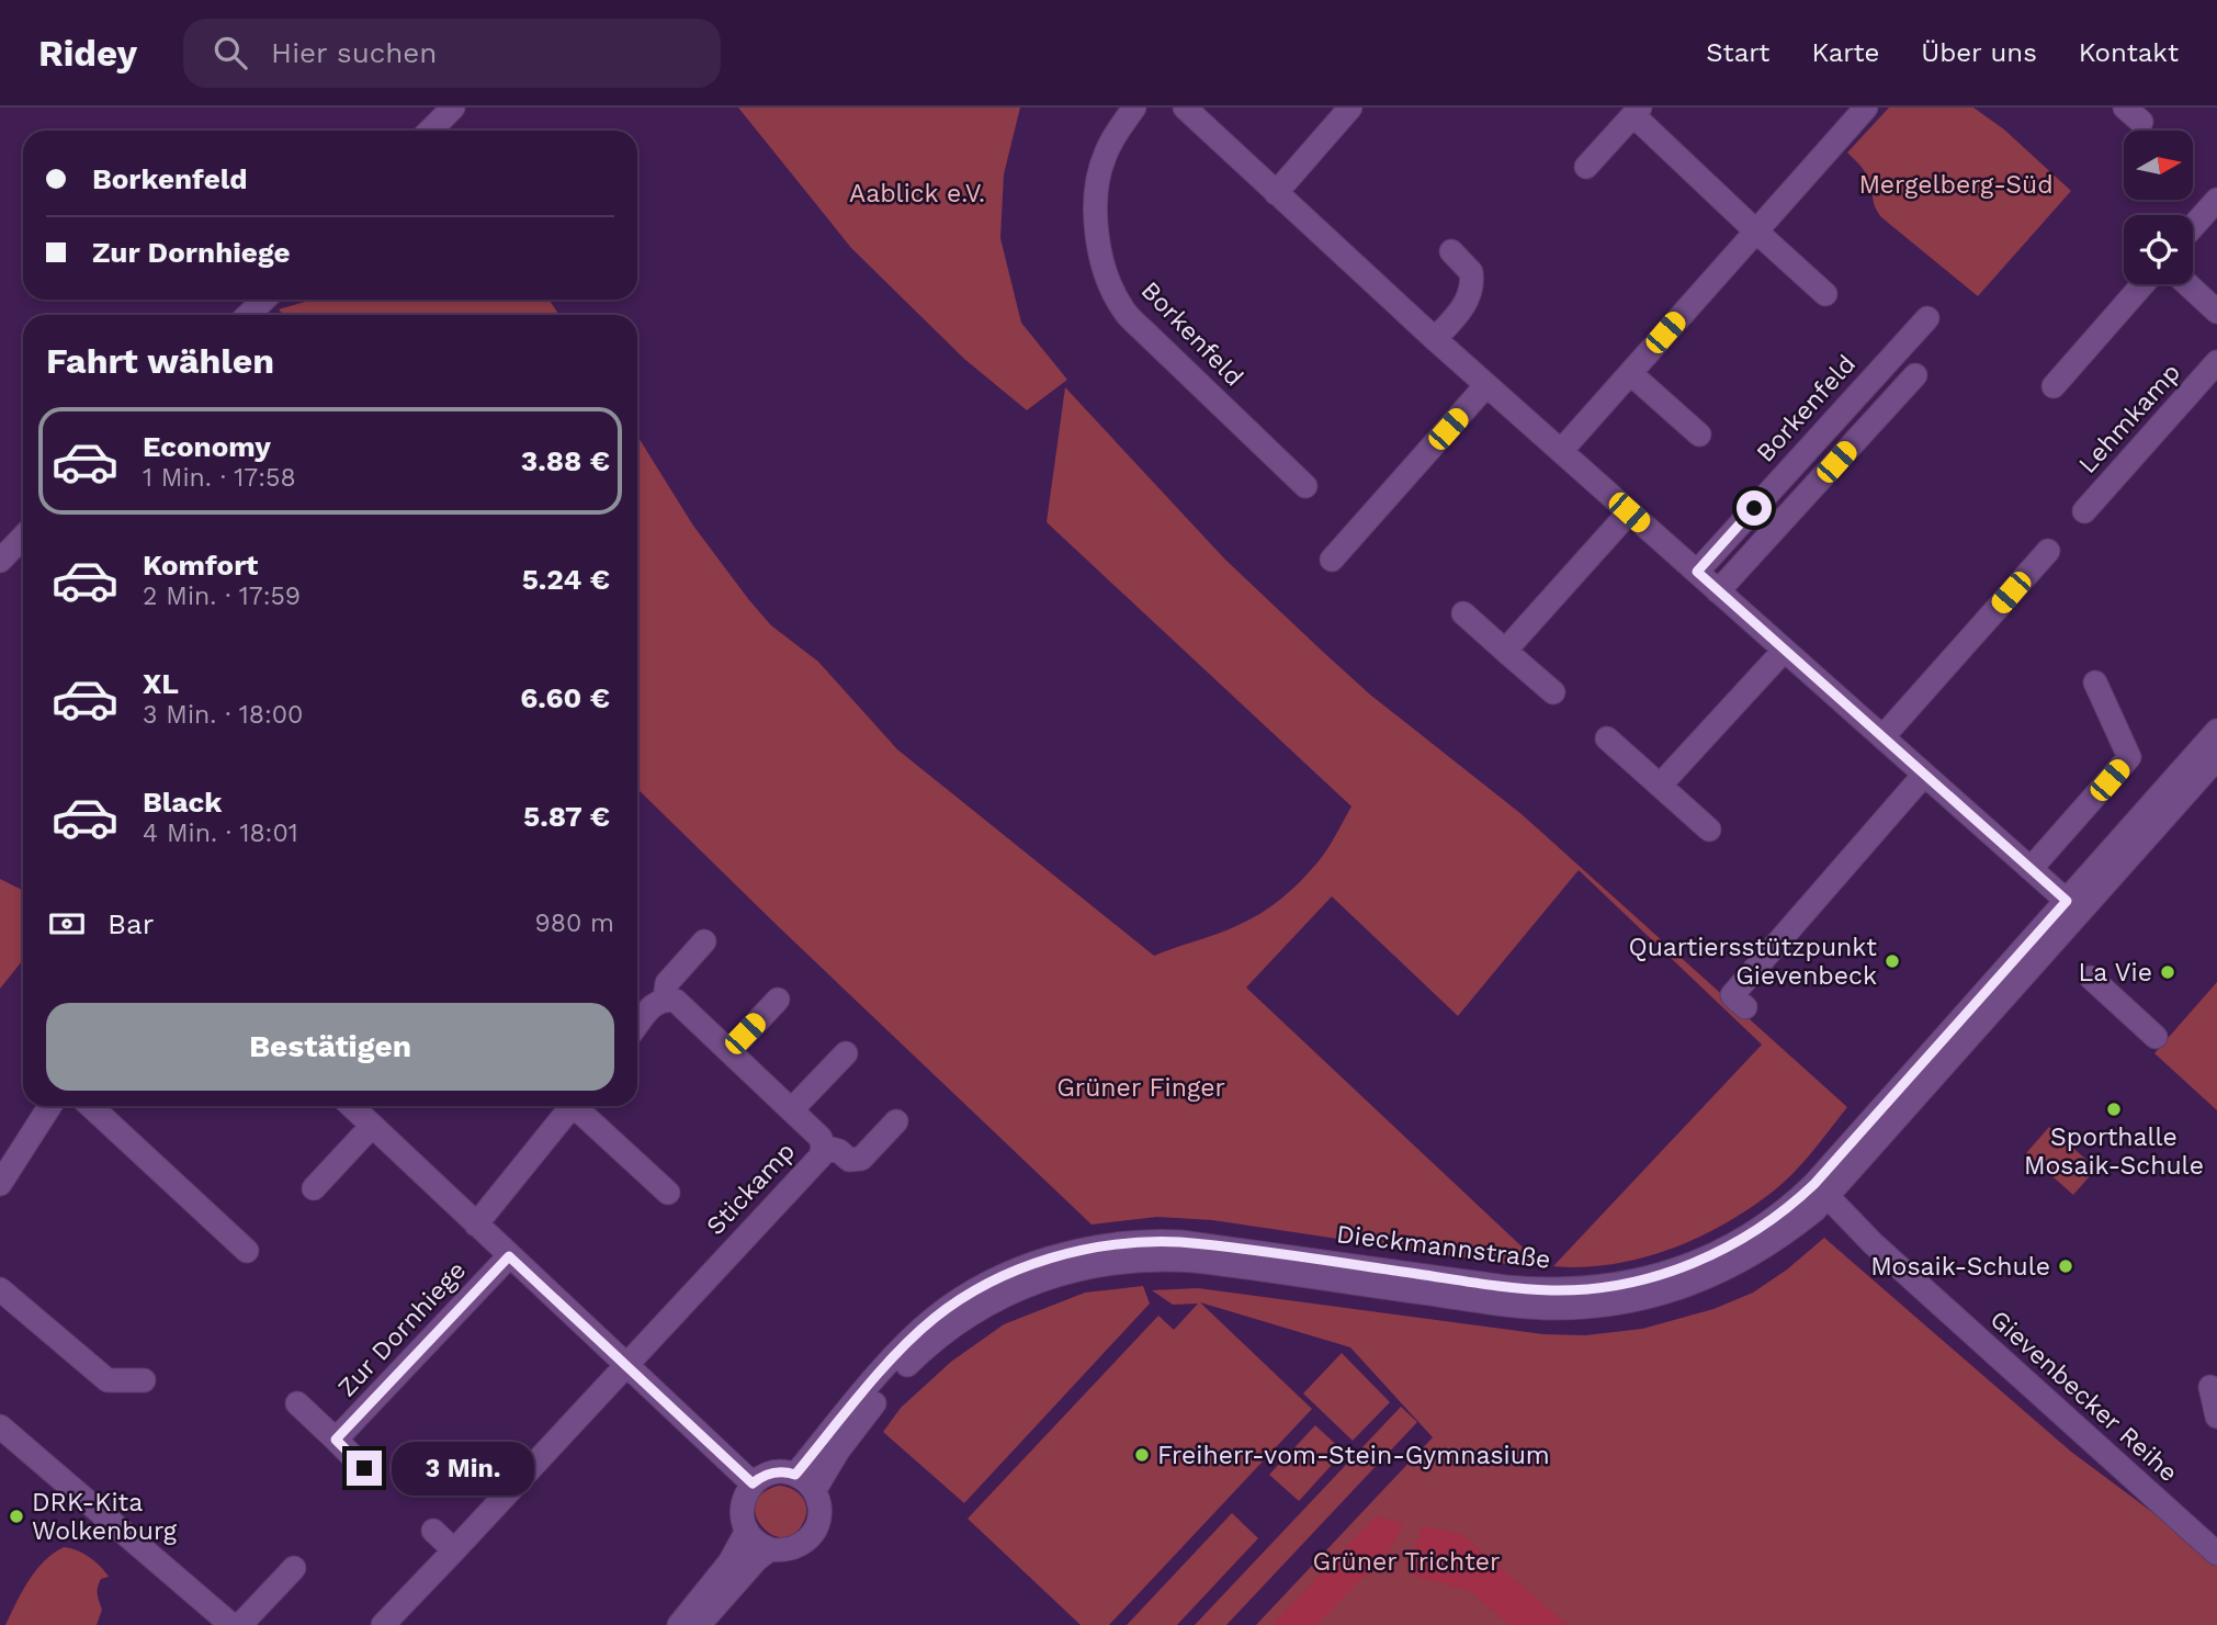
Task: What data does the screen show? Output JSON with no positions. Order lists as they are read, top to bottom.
{
  "streets": {
    "street": [
      "Borkenfeld",
      "Lehmkamp",
      "Stickamp",
      "Dieckmannstraße",
      "Zur Dornhiege",
      "Gievenbecker Reihe"
    ]
  },
  "crossings": [
    ["Dieckmannstraße", "Gievenbecker Reihe"]
  ],
  "parks": [
    "Mergelberg-Süd",
    "Aablick e.V.",
    "Grüner Finger",
    "Grüner Trichter"
  ],
  "places": [
    "Quartiersstützpunkt Gievenbeck",
    "La Vie",
    "Sporthalle Mosaik-Schule",
    "Mosaik-Schule",
    "Freiherr-vom-Stein-Gymnasium",
    "DRK-Kita Wolkenburg"
  ],
  "north": "right",
  "page": {
    "header": "Ridey",
    "search": "Hier suchen",
    "nav": [
      "Start",
      "Karte",
      "Über uns",
      "Kontakt"
    ],
    "banner": ["Borkenfeld", "Zur Dornhiege"],
    "heading": "Fahrt wählen",
    "list": [
      {
        "name": "Economy",
        "note": "1 Min. · 17:58",
        "value": "3.88 €"
      },
      {
        "name": "Komfort",
        "note": "2 Min. · 17:59",
        "value": "5.24 €"
      },
      {
        "name": "XL",
        "note": "3 Min. · 18:00",
        "value": "6.60 €"
      },
      {
        "name": "Black",
        "note": "4 Min. · 18:01",
        "value": "5.87 €"
      }
    ],
    "pay": ["Bar", "980 m"],
    "buttons": "Bestätigen",
    "bubble": "3 Min."
  }
}
